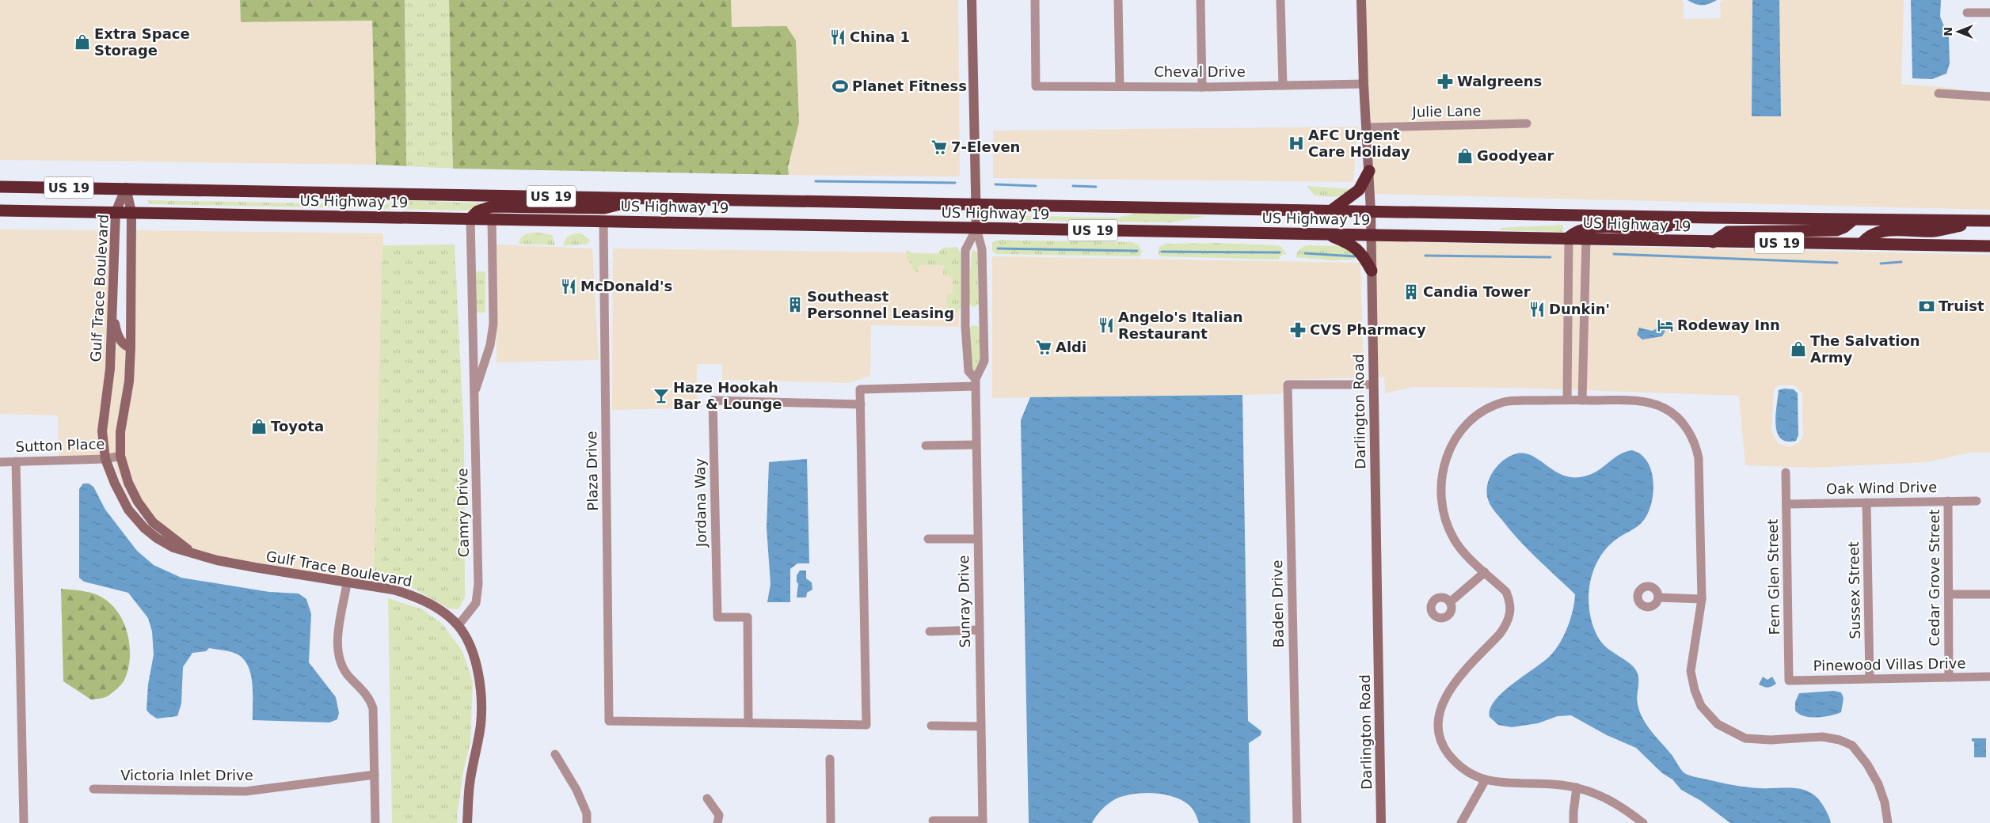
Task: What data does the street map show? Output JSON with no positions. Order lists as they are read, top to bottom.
{
  "streets": {
    "highway": ["US 19", "US Highway 19"],
    "street": [
      "Cheval Drive",
      "Julie Lane",
      "Gulf Trace Boulevard",
      "Darlington Road",
      "Sutton Place",
      "Plaza Drive",
      "Oak Wind Drive",
      "Jordana Way",
      "Camry Drive",
      "Fern Glen Street",
      "Cedar Grove Street",
      "Sussex Street",
      "Sunray Drive",
      "Baden Drive",
      "Pinewood Villas Drive",
      "Victoria Inlet Drive"
    ]
  },
  "crossings": [
    ["Cheval Drive", "Darlington Road"],
    ["Julie Lane", "Darlington Road"],
    ["US Highway 19", "Gulf Trace Boulevard"],
    ["US Highway 19", "Darlington Road"],
    ["US Highway 19", "Plaza Drive"],
    ["US Highway 19", "Camry Drive"],
    ["US Highway 19", "Sunray Drive"],
    ["Gulf Trace Boulevard", "Sutton Place"],
    ["Gulf Trace Boulevard", "Camry Drive"],
    ["Darlington Road", "Baden Drive"],
    ["Plaza Drive", "Jordana Way"],
    ["Oak Wind Drive", "Fern Glen Street"],
    ["Oak Wind Drive", "Cedar Grove Street"],
    ["Oak Wind Drive", "Sussex Street"],
    ["Fern Glen Street", "Pinewood Villas Drive"],
    ["Cedar Grove Street", "Pinewood Villas Drive"],
    ["Sussex Street", "Pinewood Villas Drive"]
  ],
  "places": {
    "restaurant": [
      "China 1",
      "McDonald's",
      "Dunkin'",
      "Angelo's Italian Restaurant"
    ],
    "shop": [
      "Extra Space Storage",
      "Goodyear",
      "The Salvation Army",
      "Toyota"
    ],
    "pharmacy": ["Walgreens", "CVS Pharmacy"],
    "sports": ["Planet Fitness"],
    "hospital": ["AFC Urgent Care Holiday"],
    "supermarket": ["7-Eleven", "Aldi"],
    "building": ["Candia Tower", "Southeast Personnel Leasing"],
    "bank": ["Truist"],
    "hotel": ["Rodeway Inn"],
    "bar": ["Haze Hookah Bar & Lounge"]
  },
  "north": "left"
}
